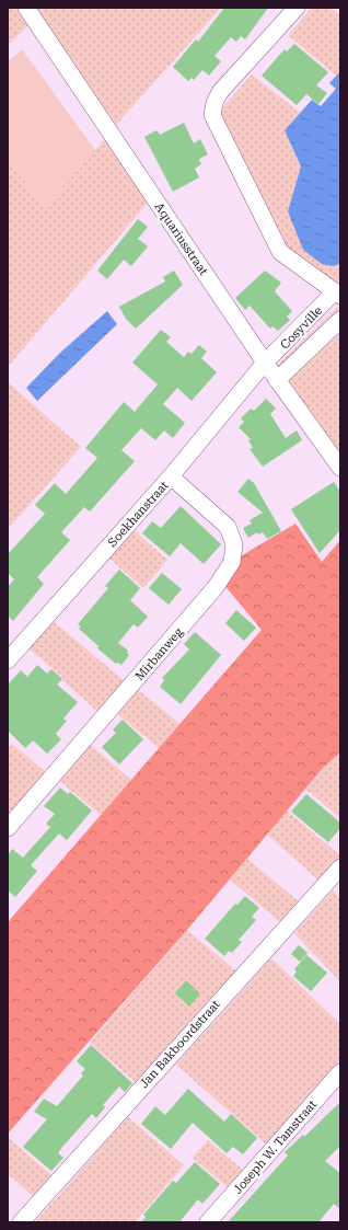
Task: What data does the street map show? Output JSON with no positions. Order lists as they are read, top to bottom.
{
  "streets": {
    "street": [
      "Aquariusstraat",
      "Cosyville",
      "Soekhanstraat",
      "Mirbanweg",
      "Jan Bakboordstraat",
      "Joseph W. Tamstraat"
    ]
  },
  "crossings": [
    ["Aquariusstraat", "Cosyville"],
    ["Aquariusstraat", "Soekhanstraat"],
    ["Cosyville", "Soekhanstraat"],
    ["Soekhanstraat", "Mirbanweg"]
  ]
}
